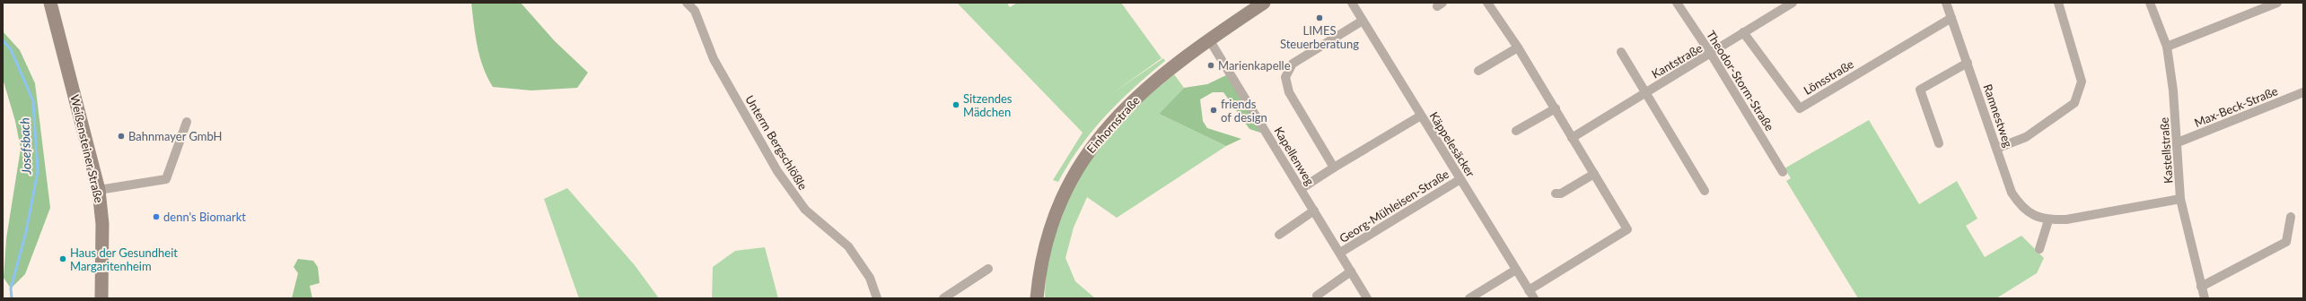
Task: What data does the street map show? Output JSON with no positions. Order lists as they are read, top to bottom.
{
  "streets": {
    "main road": ["Einhornstraße", "Weißensteiner Straße"],
    "street": [
      "Kantstraße",
      "Lönsstraße",
      "Theodor-Storm-Straße",
      "Max-Beck-Straße",
      "Ramnestweg",
      "Unterm Bergschlößle",
      "Käppelesäcker",
      "Kastellstraße",
      "Kapellenweg",
      "Georg-Mühleisen-Straße"
    ]
  },
  "crossings": [
    ["Kantstraße", "Lönsstraße"],
    ["Kantstraße", "Theodor-Storm-Straße"],
    ["Lönsstraße", "Ramnestweg"],
    ["Max-Beck-Straße", "Kastellstraße"],
    ["Ramnestweg", "Kastellstraße"],
    ["Einhornstraße", "Kapellenweg"],
    ["Käppelesäcker", "Georg-Mühleisen-Straße"],
    ["Kapellenweg", "Georg-Mühleisen-Straße"]
  ],
  "water": ["Josefsbach"],
  "places": [
    "LIMES Steuerberatung",
    "Marienkapelle",
    "Sitzendes Mädchen",
    "friends of design",
    "Bahnmayer GmbH",
    "denn's Biomarkt",
    "Haus der Gesundheit Margaritenheim"
  ]
}
